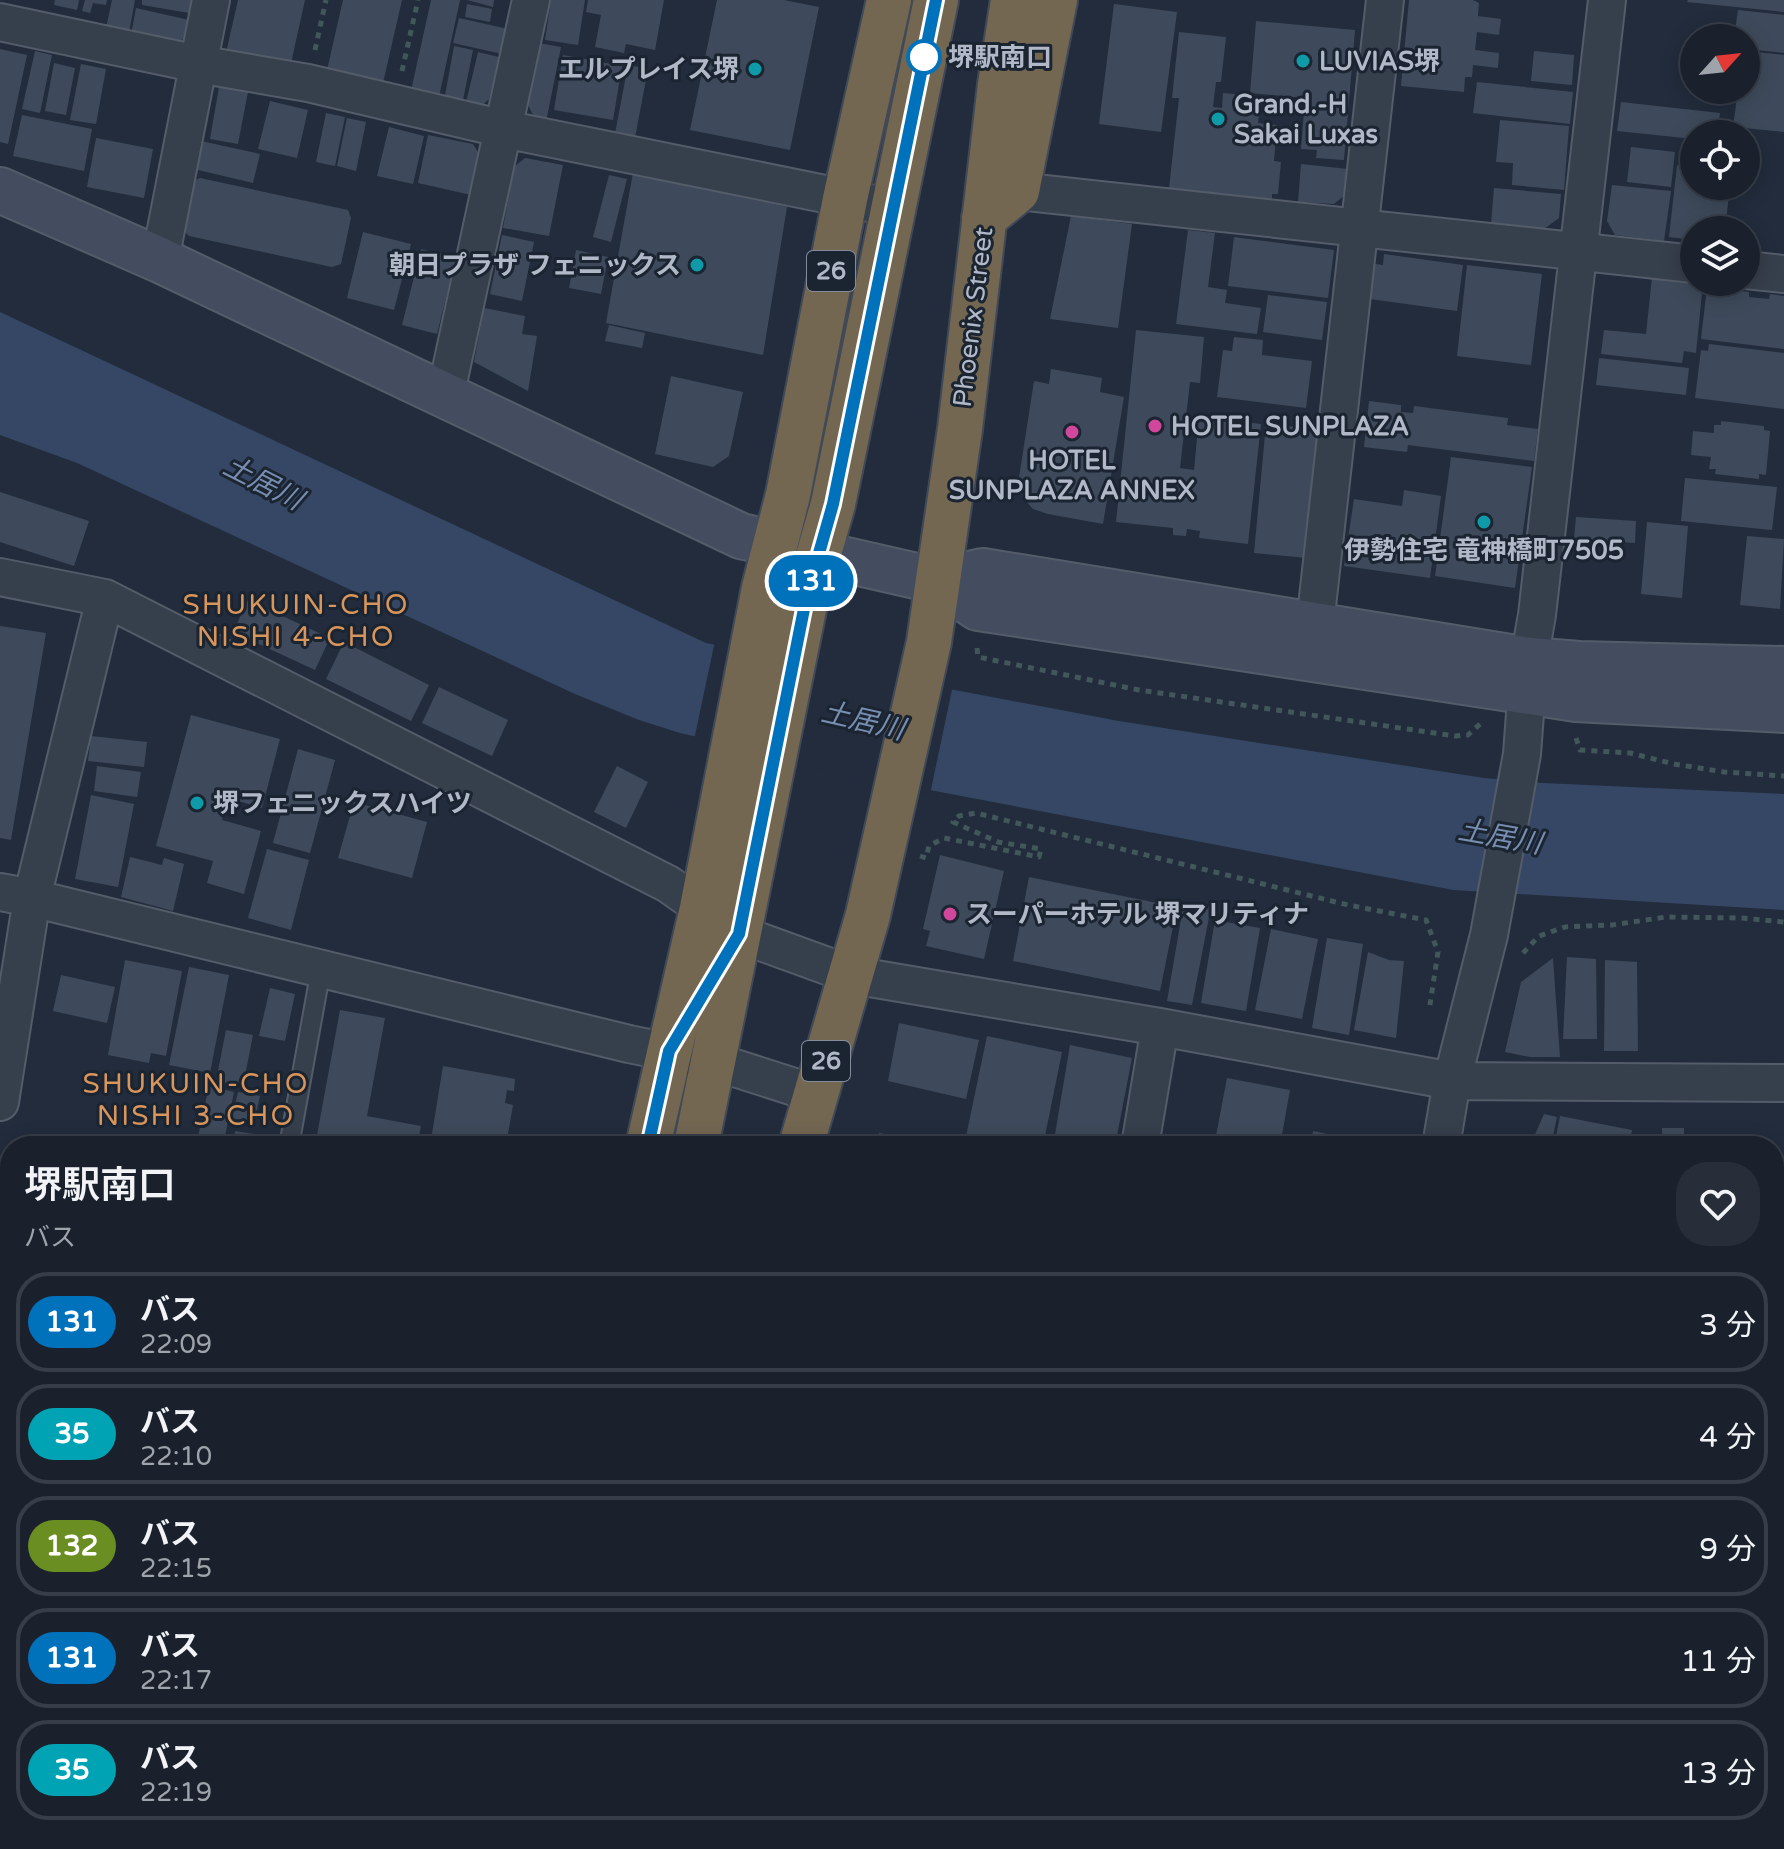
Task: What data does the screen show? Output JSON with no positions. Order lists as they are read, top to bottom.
{
  "streets": {
    "highway": ["26", "Phoenix Street"]
  },
  "districts": ["SHUKUIN-CHO NISHI 4-CHO", "SHUKUIN-CHO NISHI 3-CHO"],
  "water": ["土居川"],
  "places": [
    "堺駅南口",
    "LUVIAS堺",
    "エルプレイス堺",
    "Grand.-H Sakai Luxas",
    "朝日プラザ フェニックス",
    "HOTEL SUNPLAZA",
    "HOTEL SUNPLAZA ANNEX",
    "伊勢住宅 竜神橋町7505",
    "堺フェニックスハイツ",
    "スーパーホテル 堺マリティナ"
  ],
  "lines": ["bus line 131"],
  "north": "top right",
  "page": {
    "on_map": "131",
    "heading": ["堺駅南口", "バス"],
    "list": [
      {
        "mark": "131",
        "name": "バス",
        "note": "22:09",
        "value": "3 分"
      },
      {
        "mark": "35",
        "name": "バス",
        "note": "22:10",
        "value": "4 分"
      },
      {
        "mark": "132",
        "name": "バス",
        "note": "22:15",
        "value": "9 分"
      },
      {
        "mark": "131",
        "name": "バス",
        "note": "22:17",
        "value": "11 分"
      },
      {
        "mark": "35",
        "name": "バス",
        "note": "22:19",
        "value": "13 分"
      }
    ]
  }
}
